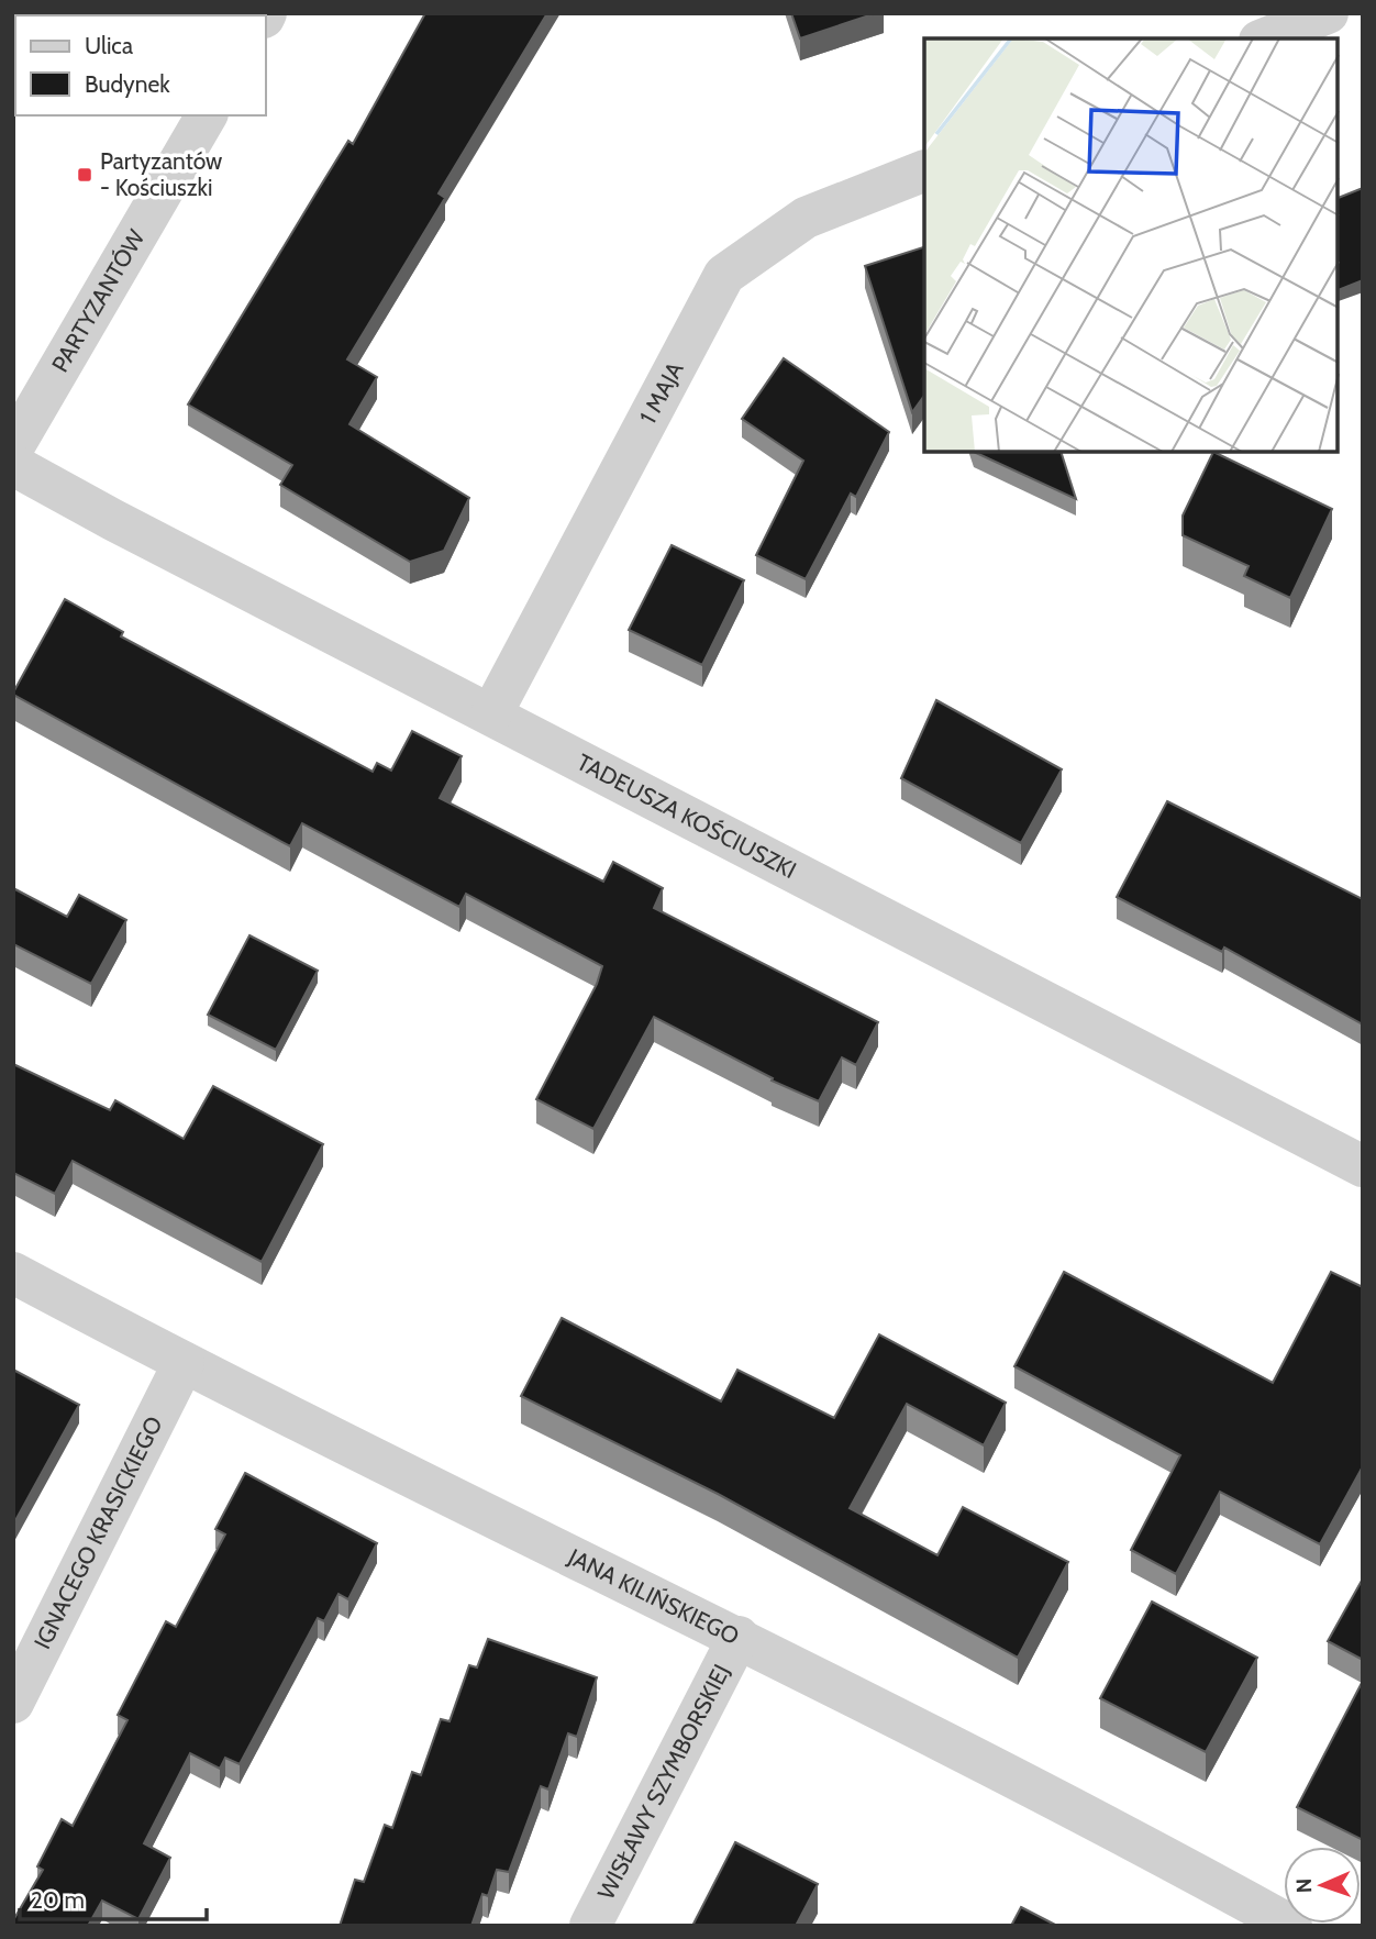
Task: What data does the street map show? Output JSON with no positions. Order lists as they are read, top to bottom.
{
  "streets": {
    "street": [
      "PARTYZANTÓW",
      "1 MAJA",
      "TADEUSZA KOŚCIUSZKI",
      "IGNACEGO KRASICKIEGO",
      "JANA KILIŃSKIEGO",
      "WISŁAWY SZYMBORSKIEJ"
    ]
  },
  "crossings": [
    ["1 MAJA", "TADEUSZA KOŚCIUSZKI"],
    ["IGNACEGO KRASICKIEGO", "JANA KILIŃSKIEGO"],
    ["JANA KILIŃSKIEGO", "WISŁAWY SZYMBORSKIEJ"]
  ],
  "places": {
    "transit": ["Partyzantów - Kościuszki"]
  },
  "legend": ["Ulica", "Budynek"],
  "scale_bar": "20 m",
  "north": "left"
}
